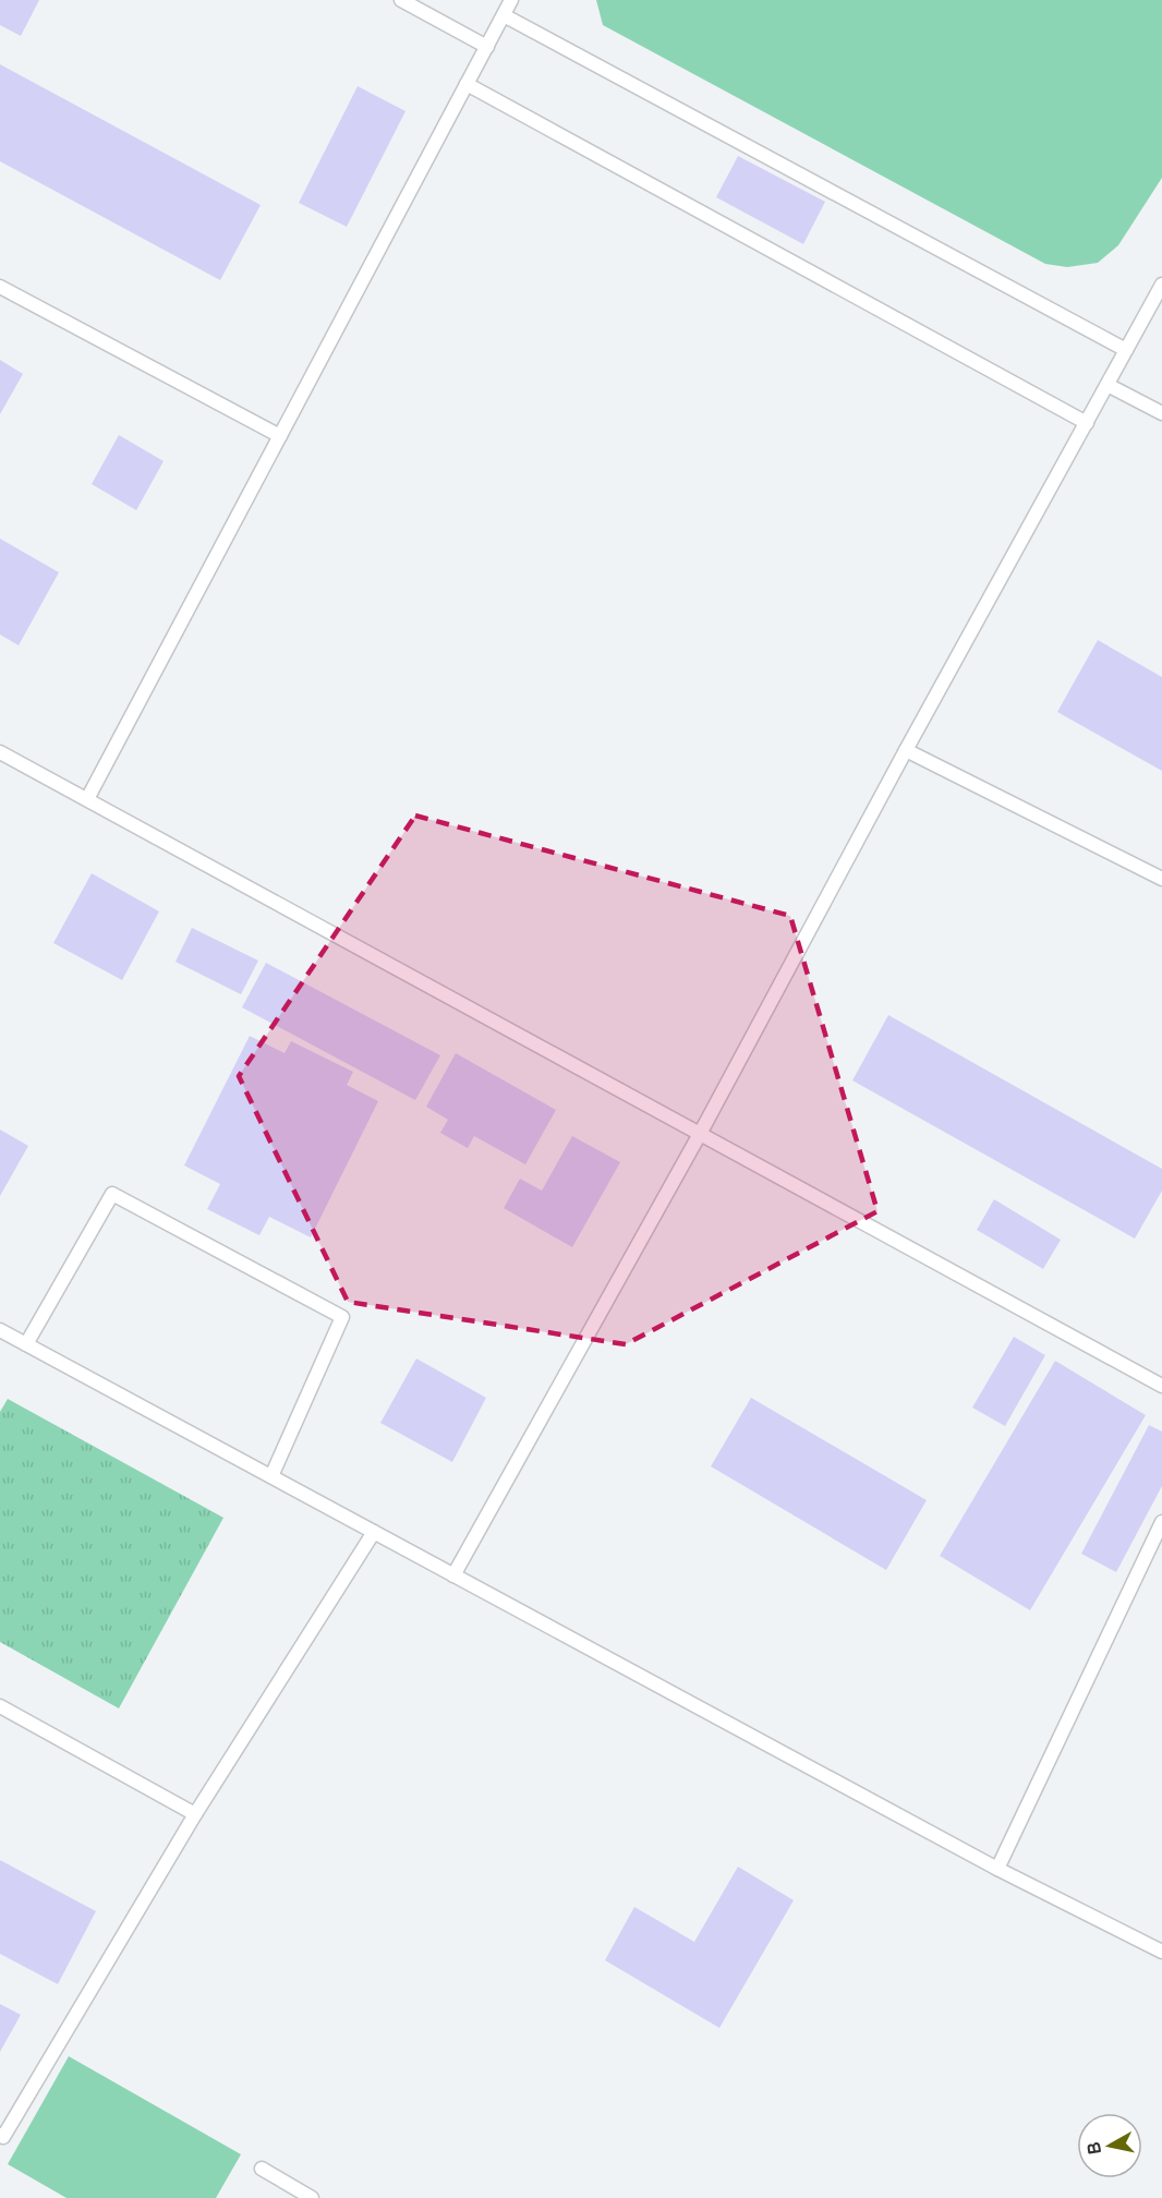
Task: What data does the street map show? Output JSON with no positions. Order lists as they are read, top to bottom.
{
  "north": "left"
}
